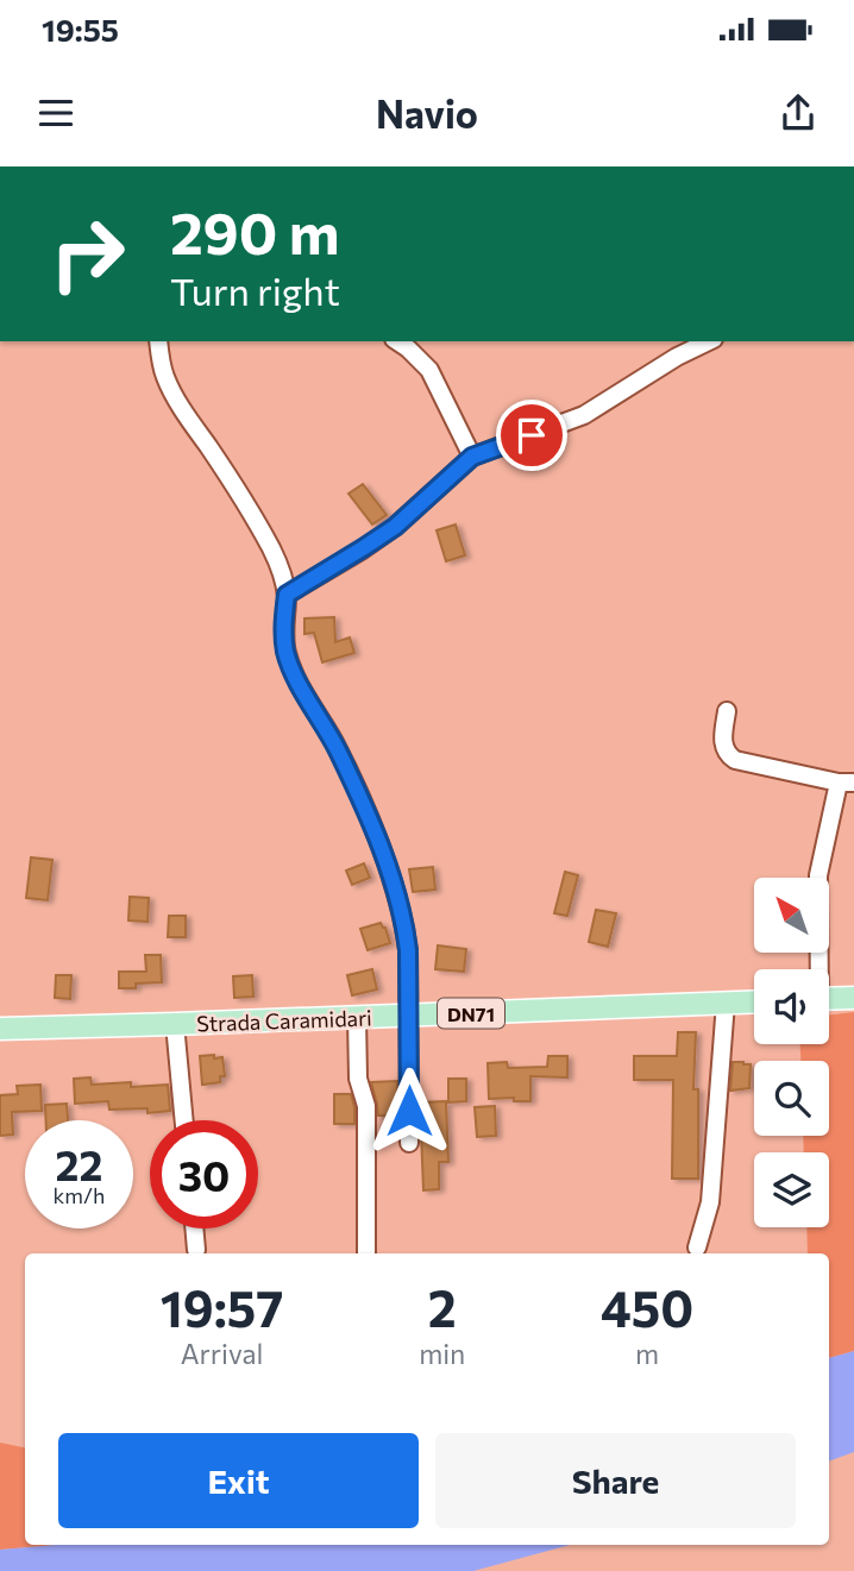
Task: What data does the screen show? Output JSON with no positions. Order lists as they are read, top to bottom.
{
  "streets": {
    "main road": ["DN71", "Strada Caramidari"]
  },
  "north": "top left",
  "page": {
    "status": "19:55",
    "header": "Navio",
    "turn": ["290 m", "Turn right"],
    "speed": "22 km/h",
    "limit": "30",
    "eta": [
      "19:57",
      "Arrival",
      "2",
      "min",
      "450",
      "m"
    ],
    "buttons": ["Exit", "Share"]
  }
}
